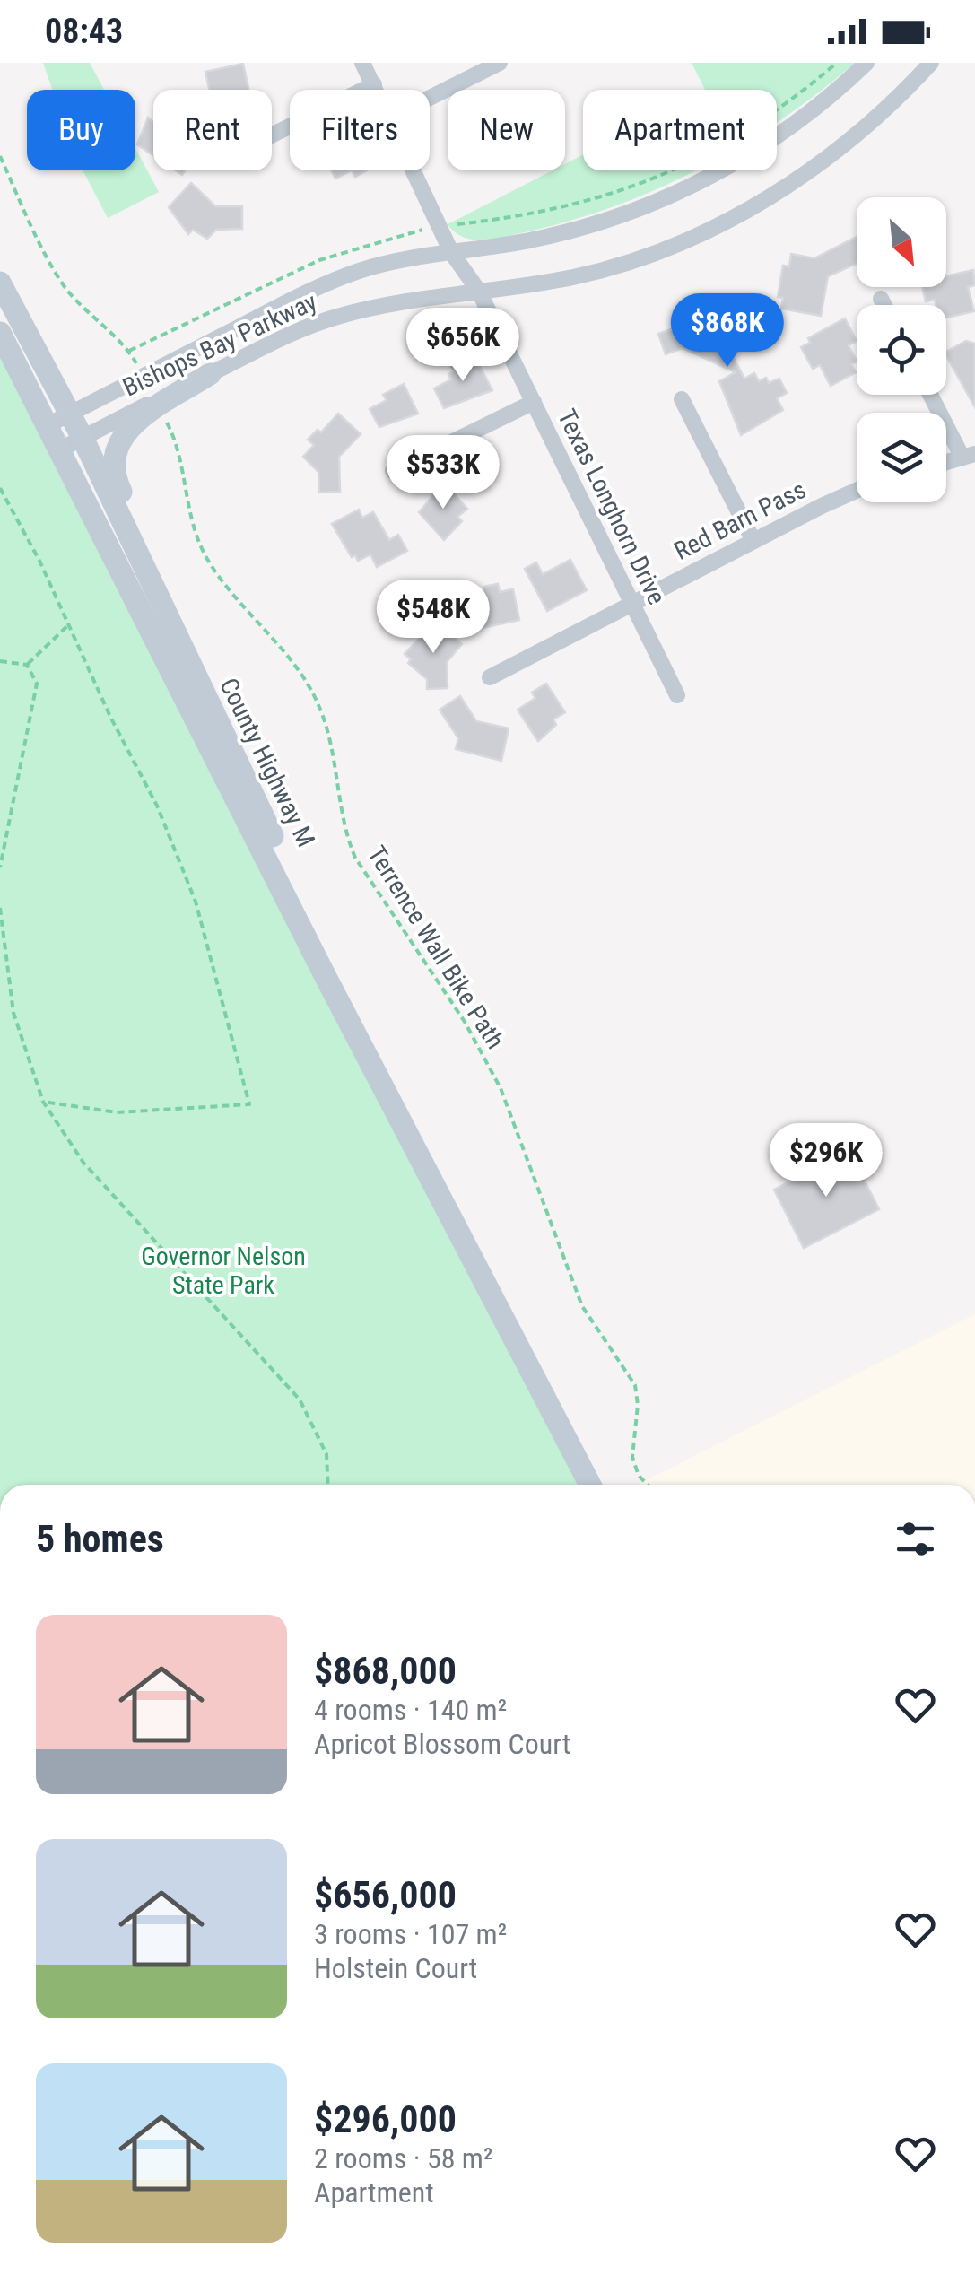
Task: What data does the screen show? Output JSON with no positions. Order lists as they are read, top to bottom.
{
  "streets": {
    "main road": ["County Highway M"],
    "street": ["Bishops Bay Parkway", "Texas Longhorn Drive", "Red Barn Pass"],
    "path": ["Terrence Wall Bike Path"]
  },
  "crossings": [
    ["Bishops Bay Parkway", "Texas Longhorn Drive"],
    ["Bishops Bay Parkway", "County Highway M"],
    ["Texas Longhorn Drive", "Red Barn Pass"]
  ],
  "parks": ["Governor Nelson State Park"],
  "north": "bottom right",
  "page": {
    "status": "08:43",
    "chip": [
      "Buy",
      "Rent",
      "Filters",
      "New",
      "Apartment"
    ],
    "price": [
      "$868K",
      "$656K",
      "$533K",
      "$548K",
      "$296K"
    ],
    "heading": "5 homes",
    "list": [
      {
        "name": "$868,000",
        "note": "4 rooms · 140 m² · Apricot Blossom Court"
      },
      {
        "name": "$656,000",
        "note": "3 rooms · 107 m² · Holstein Court"
      },
      {
        "name": "$296,000",
        "note": "2 rooms · 58 m² · Apartment"
      }
    ]
  }
}
